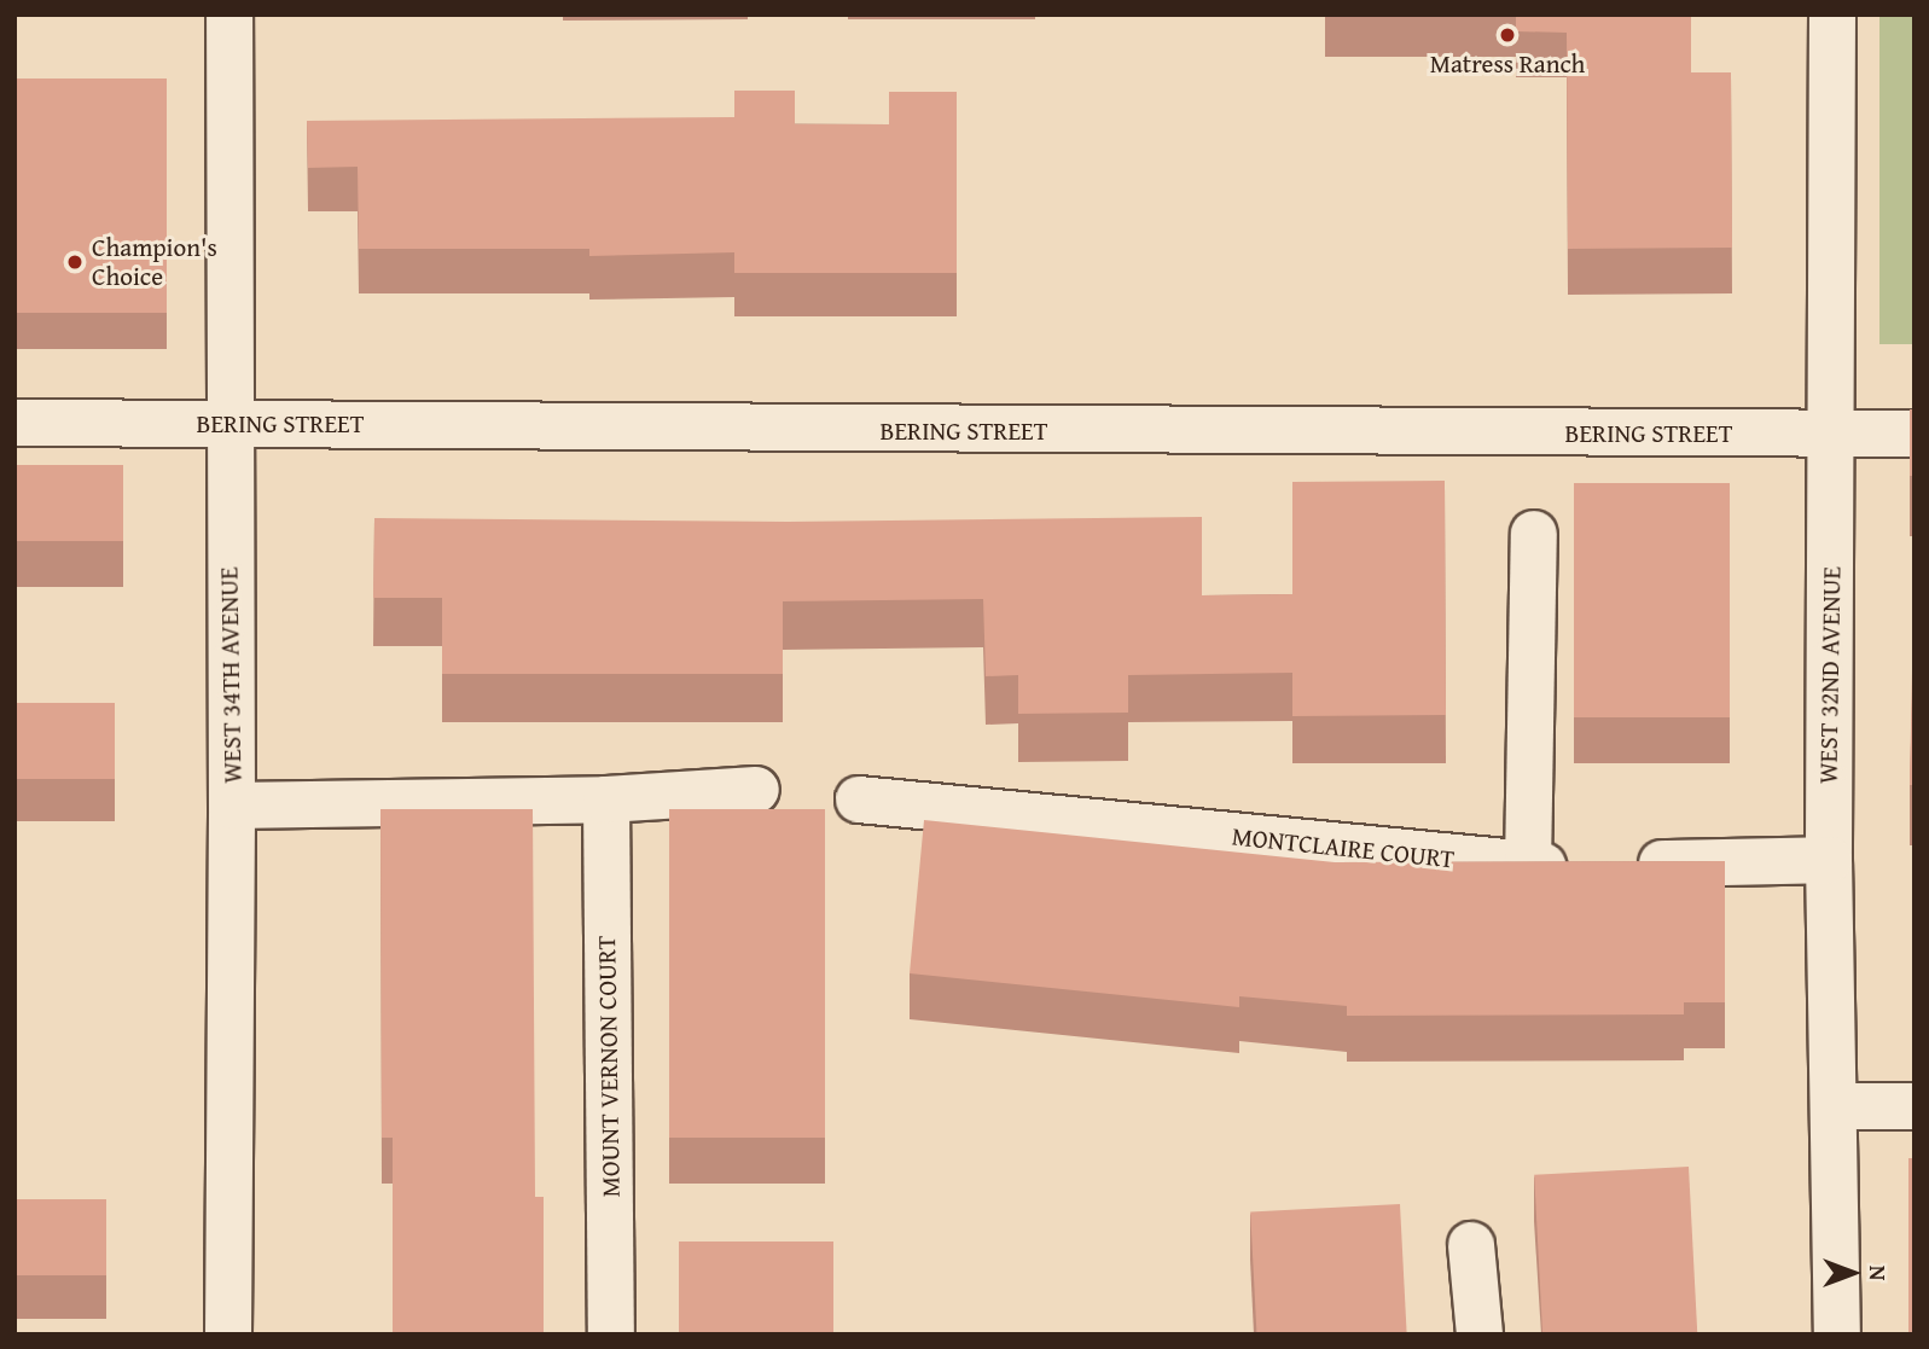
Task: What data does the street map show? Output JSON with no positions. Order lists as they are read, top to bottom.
{
  "streets": {
    "street": [
      "BERING STREET",
      "WEST 34TH AVENUE",
      "WEST 32ND AVENUE",
      "MONTCLAIRE COURT",
      "MOUNT VERNON COURT"
    ]
  },
  "crossings": [
    ["BERING STREET", "WEST 34TH AVENUE"],
    ["BERING STREET", "WEST 32ND AVENUE"],
    ["WEST 32ND AVENUE", "MONTCLAIRE COURT"]
  ],
  "places": ["Matress Ranch", "Champion's Choice"],
  "north": "right"
}
